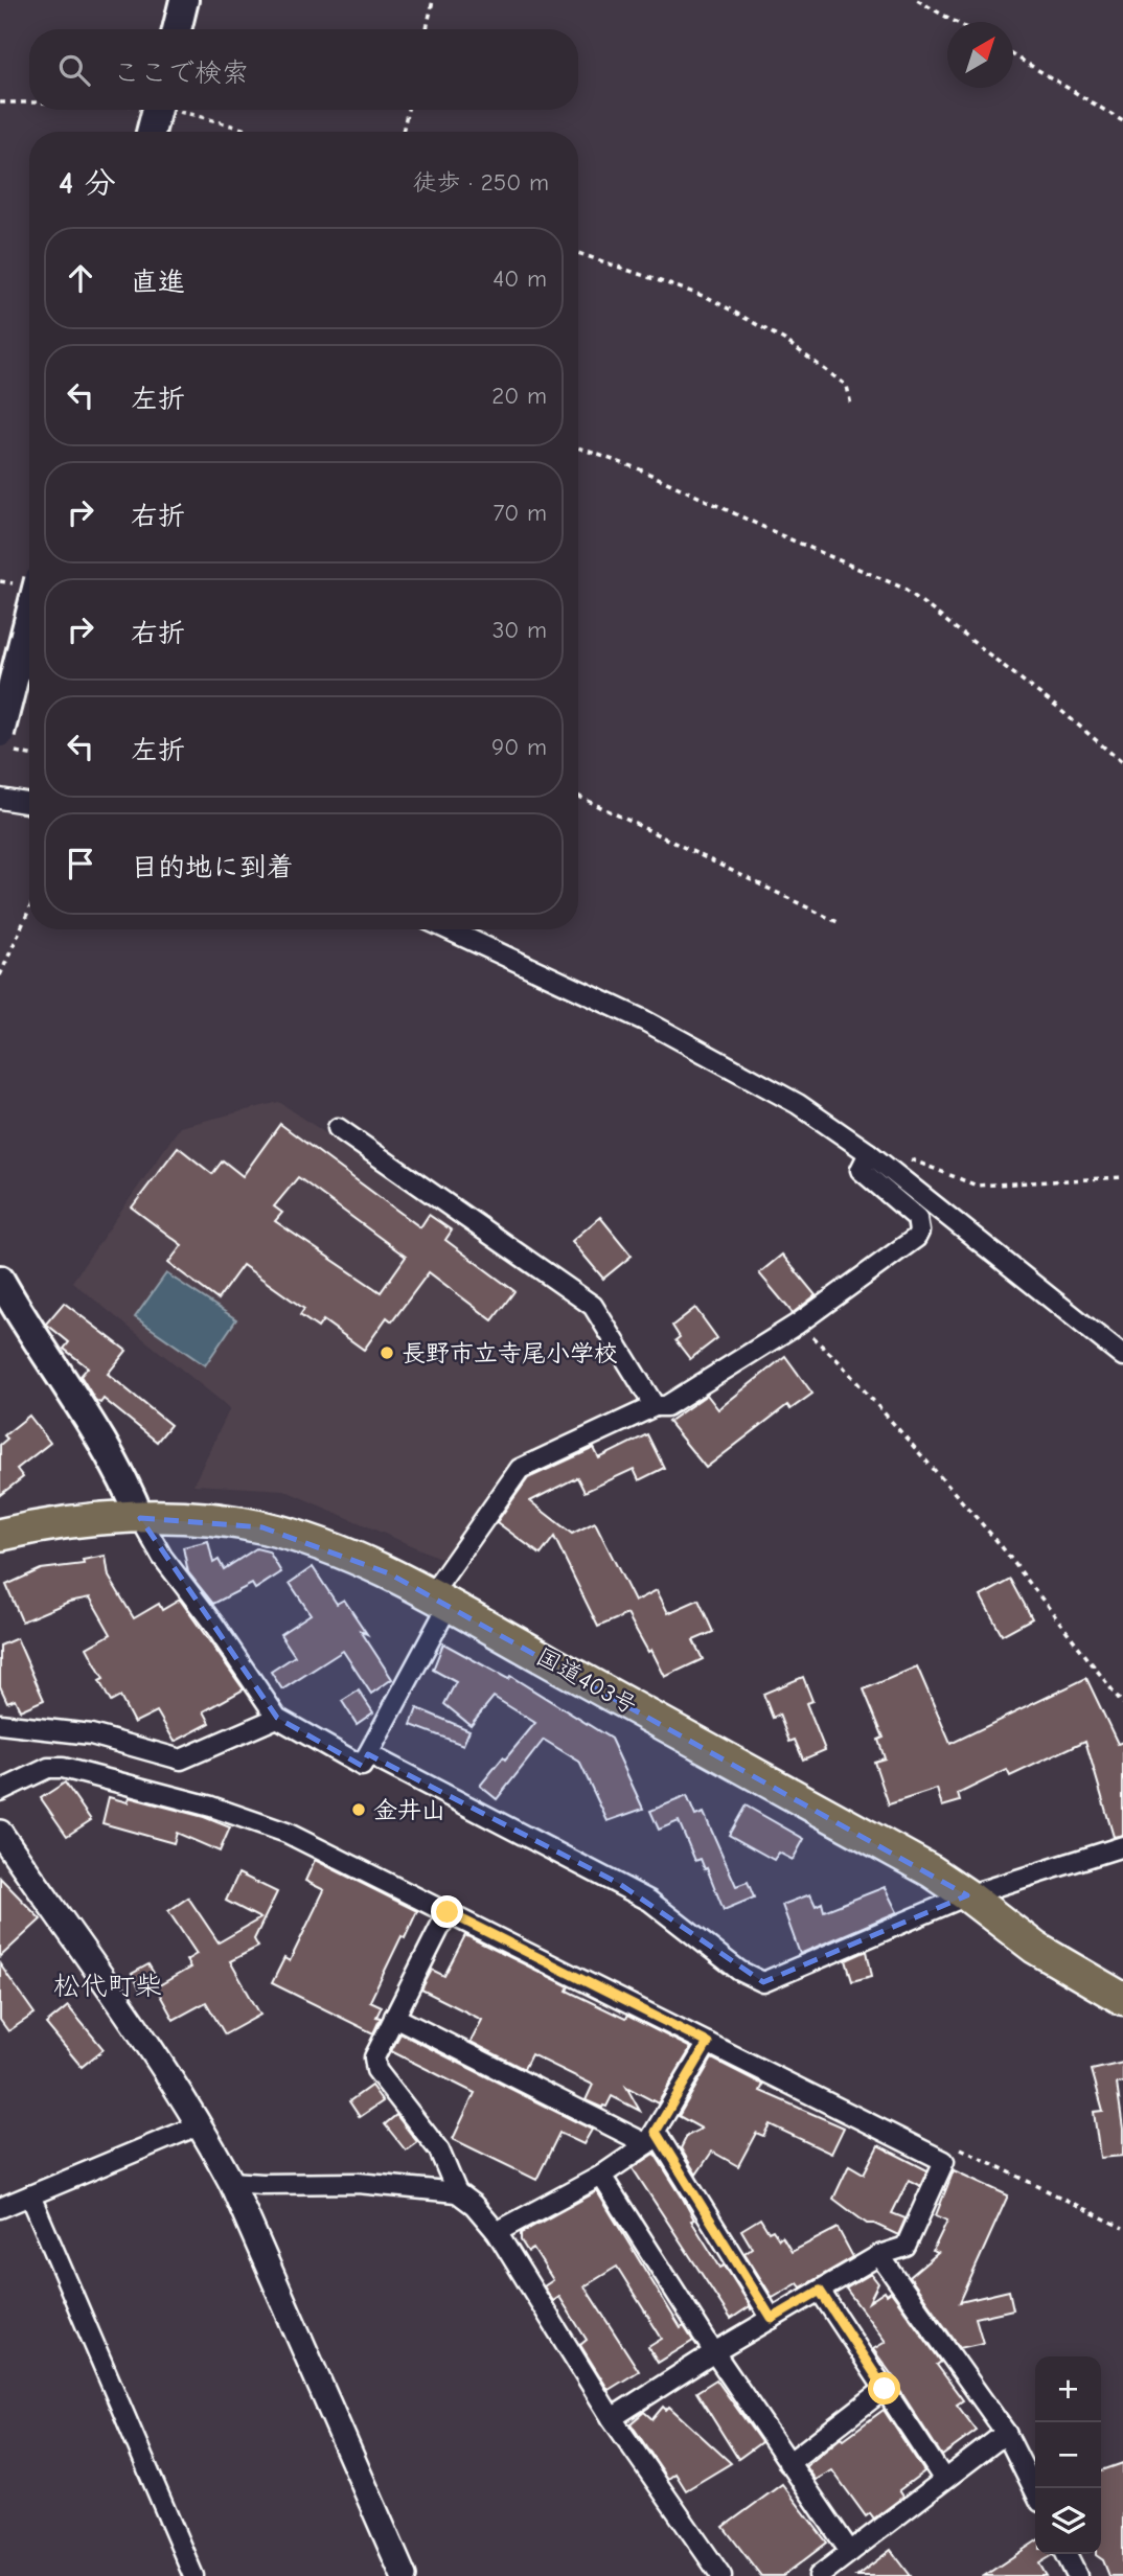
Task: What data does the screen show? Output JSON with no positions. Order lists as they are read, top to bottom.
{
  "streets": {
    "highway": ["国道403号"]
  },
  "districts": ["松代町柴"],
  "places": ["長野市立寺尾小学校", "金井山"],
  "north": "top right",
  "page": {
    "search": "ここで検索",
    "heading": ["4 分", "徒歩 · 250 m"],
    "list": [
      ["直進", "40 m"],
      ["左折", "20 m"],
      ["右折", "70 m"],
      ["右折", "30 m"],
      ["左折", "90 m"],
      "目的地に到着"
    ],
    "map_buttons": ["+", "−"]
  }
}
